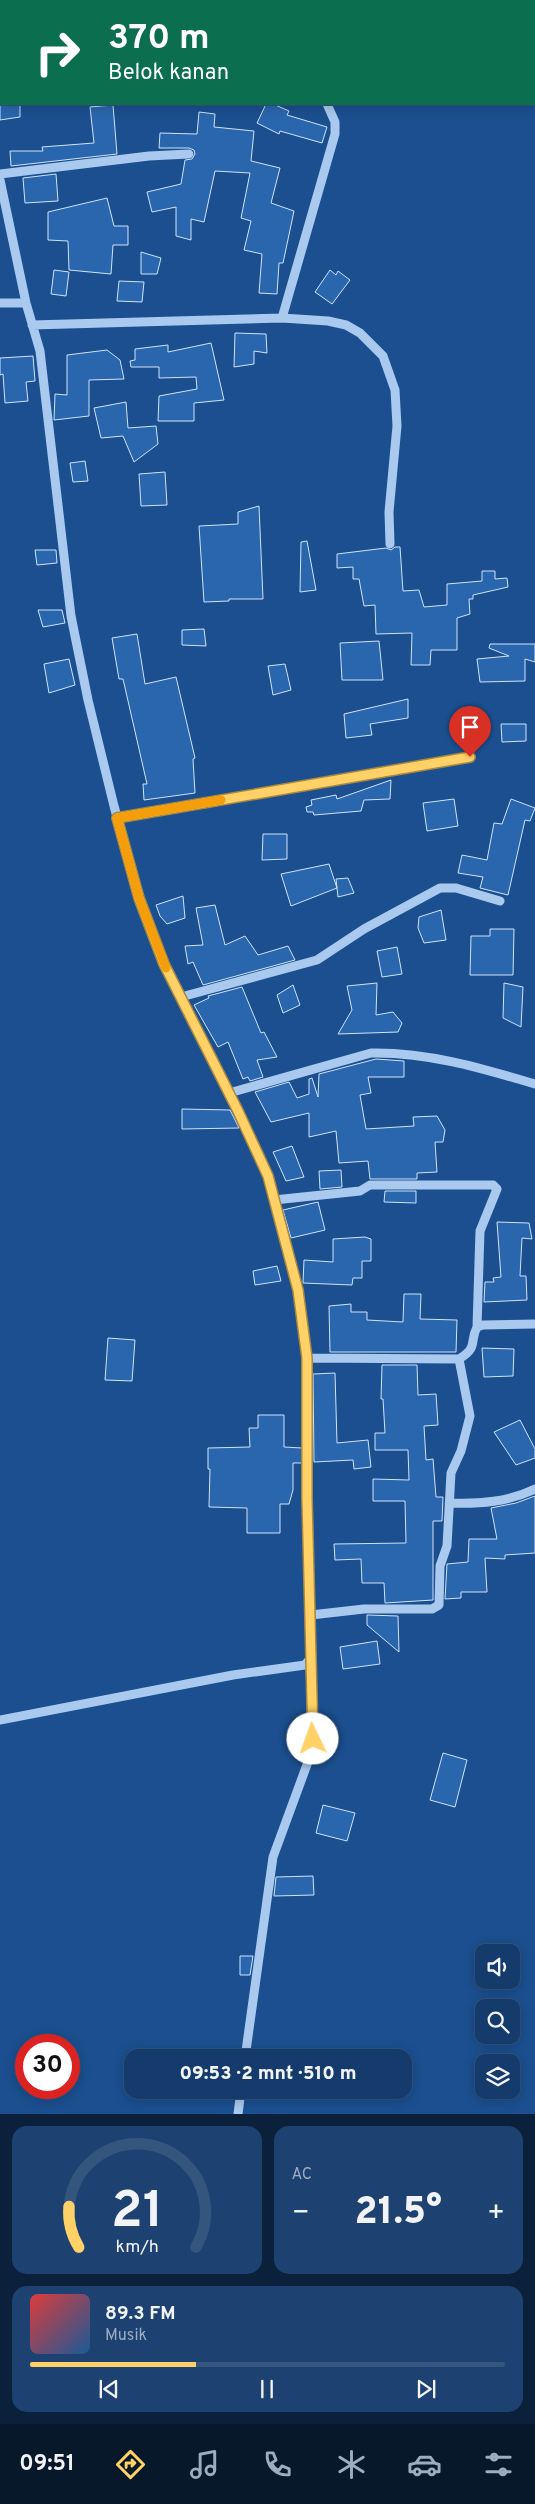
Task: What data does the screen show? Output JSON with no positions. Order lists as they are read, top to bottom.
{
  "page": {
    "turn": ["370 m", "Belok kanan"],
    "limit": "30",
    "trip": "09:53 · 2 mnt · 510 m",
    "tile": "AC",
    "heat": ["−", "21.5°", "+"],
    "song": ["89.3 FM", "Musik"],
    "tabs": "09:51",
    "gauge": ["21", "km/h"]
  }
}
